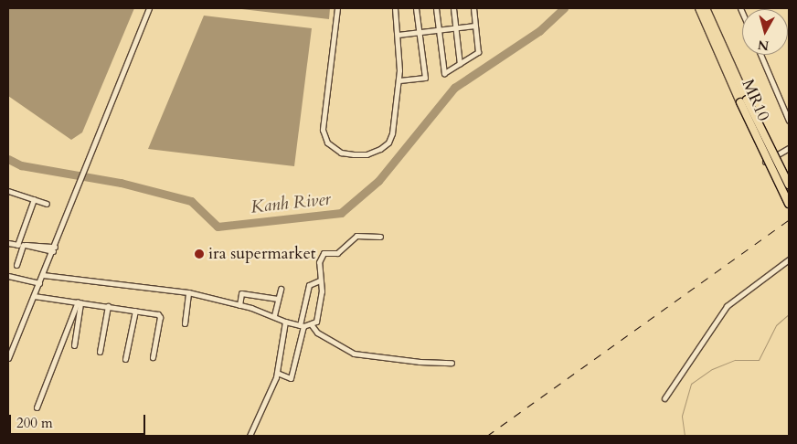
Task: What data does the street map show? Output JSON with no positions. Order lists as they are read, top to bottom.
{
  "streets": {
    "main road": ["MR10"]
  },
  "water": ["Kanh River"],
  "places": ["ira supermarket"],
  "scale_bar": "200 m",
  "north": "bottom"
}
